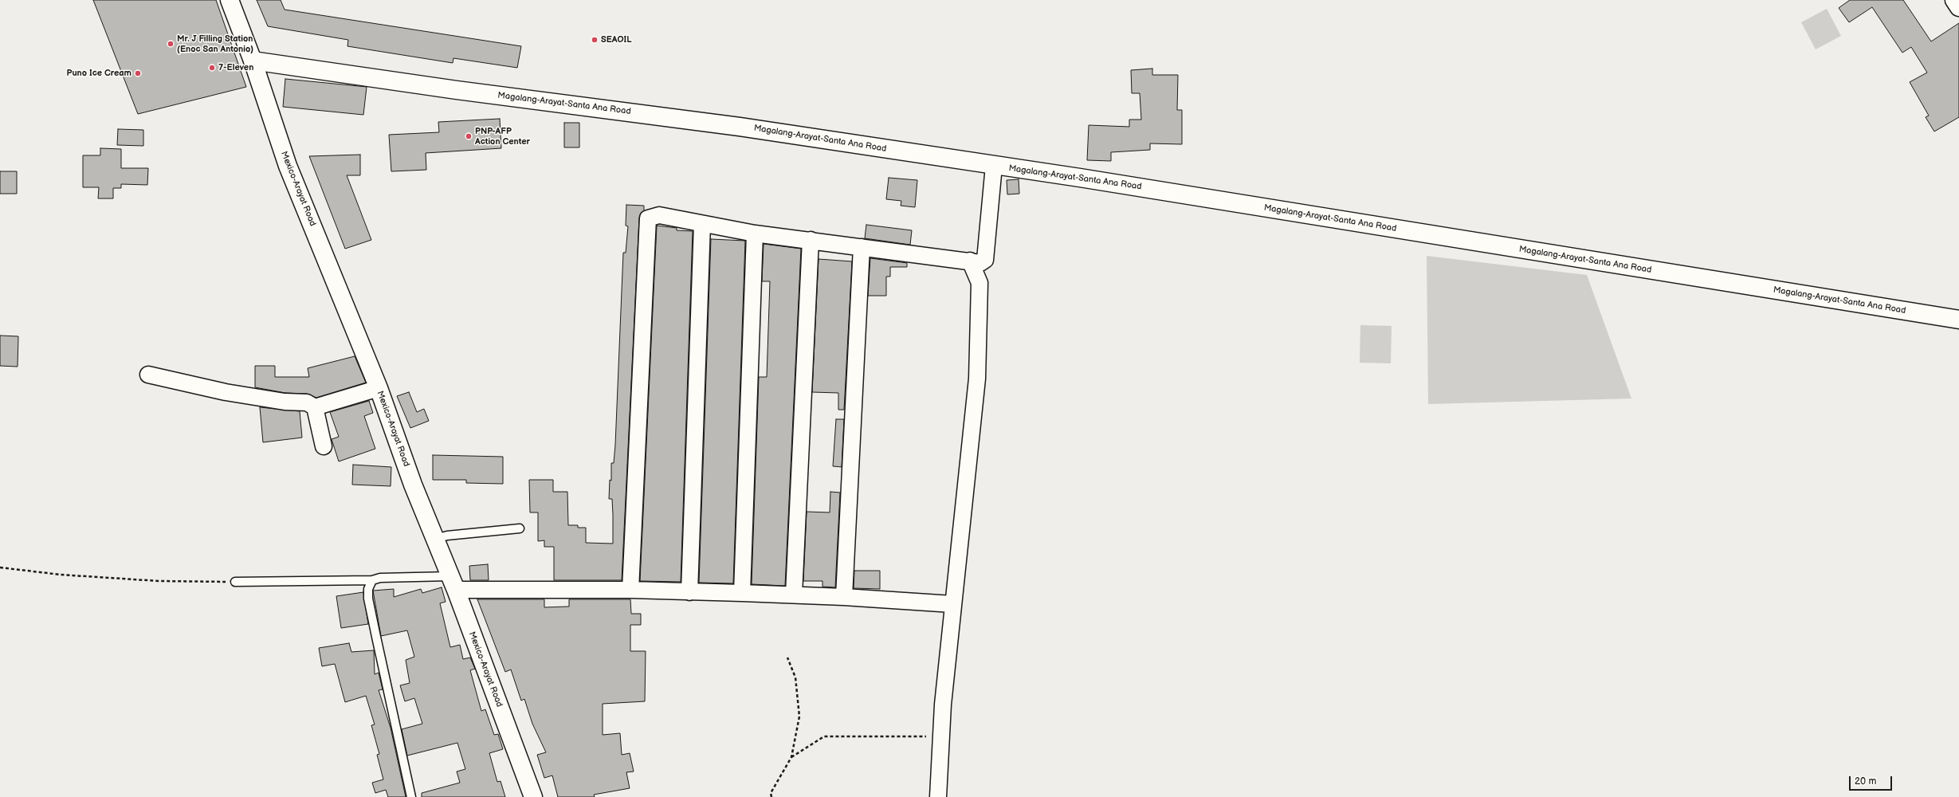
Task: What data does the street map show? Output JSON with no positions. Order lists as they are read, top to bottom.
{
  "streets": {
    "main road": ["Magalang-Arayat-Santa Ana Road", "Mexico-Arayat Road"]
  },
  "crossings": [
    ["Magalang-Arayat-Santa Ana Road", "Mexico-Arayat Road"]
  ],
  "places": [
    "SEAOIL",
    "Mr. J Filling Station (Enoc San Antonio)",
    "7-Eleven",
    "Puno Ice Cream",
    "PNP-AFP Action Center"
  ],
  "scale_bar": "20 m"
}
